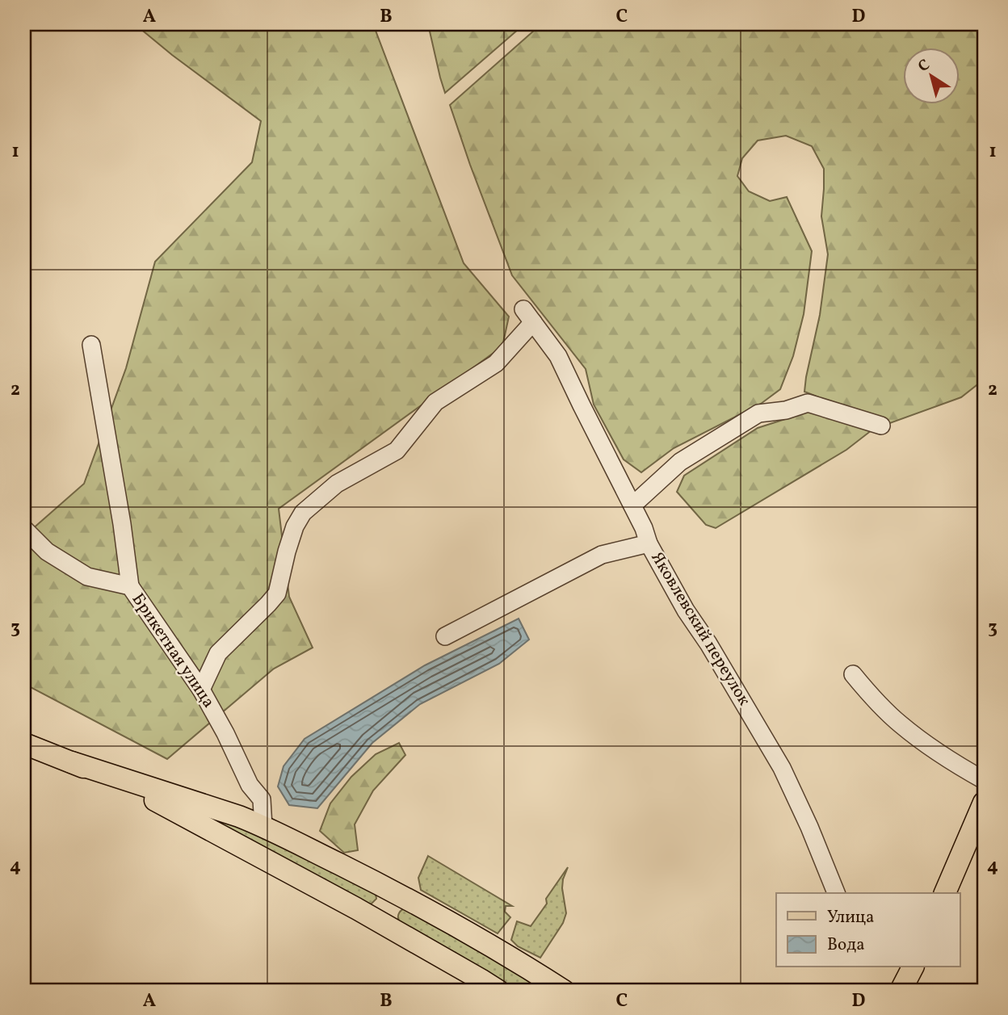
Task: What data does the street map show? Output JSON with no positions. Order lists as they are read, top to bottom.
{
  "streets": {
    "street": ["Яковлевский переулок", "Брикетная улица"]
  },
  "crossings": [
    ["Яковлевский переулок", "Брикетная улица"]
  ],
  "legend": ["Улица", "Вода"],
  "north": "top left",
  "grid": {
    "columns": [
      "A",
      "B",
      "C",
      "D"
    ],
    "rows": [
      "1",
      "2",
      "3",
      "4"
    ]
  }
}
